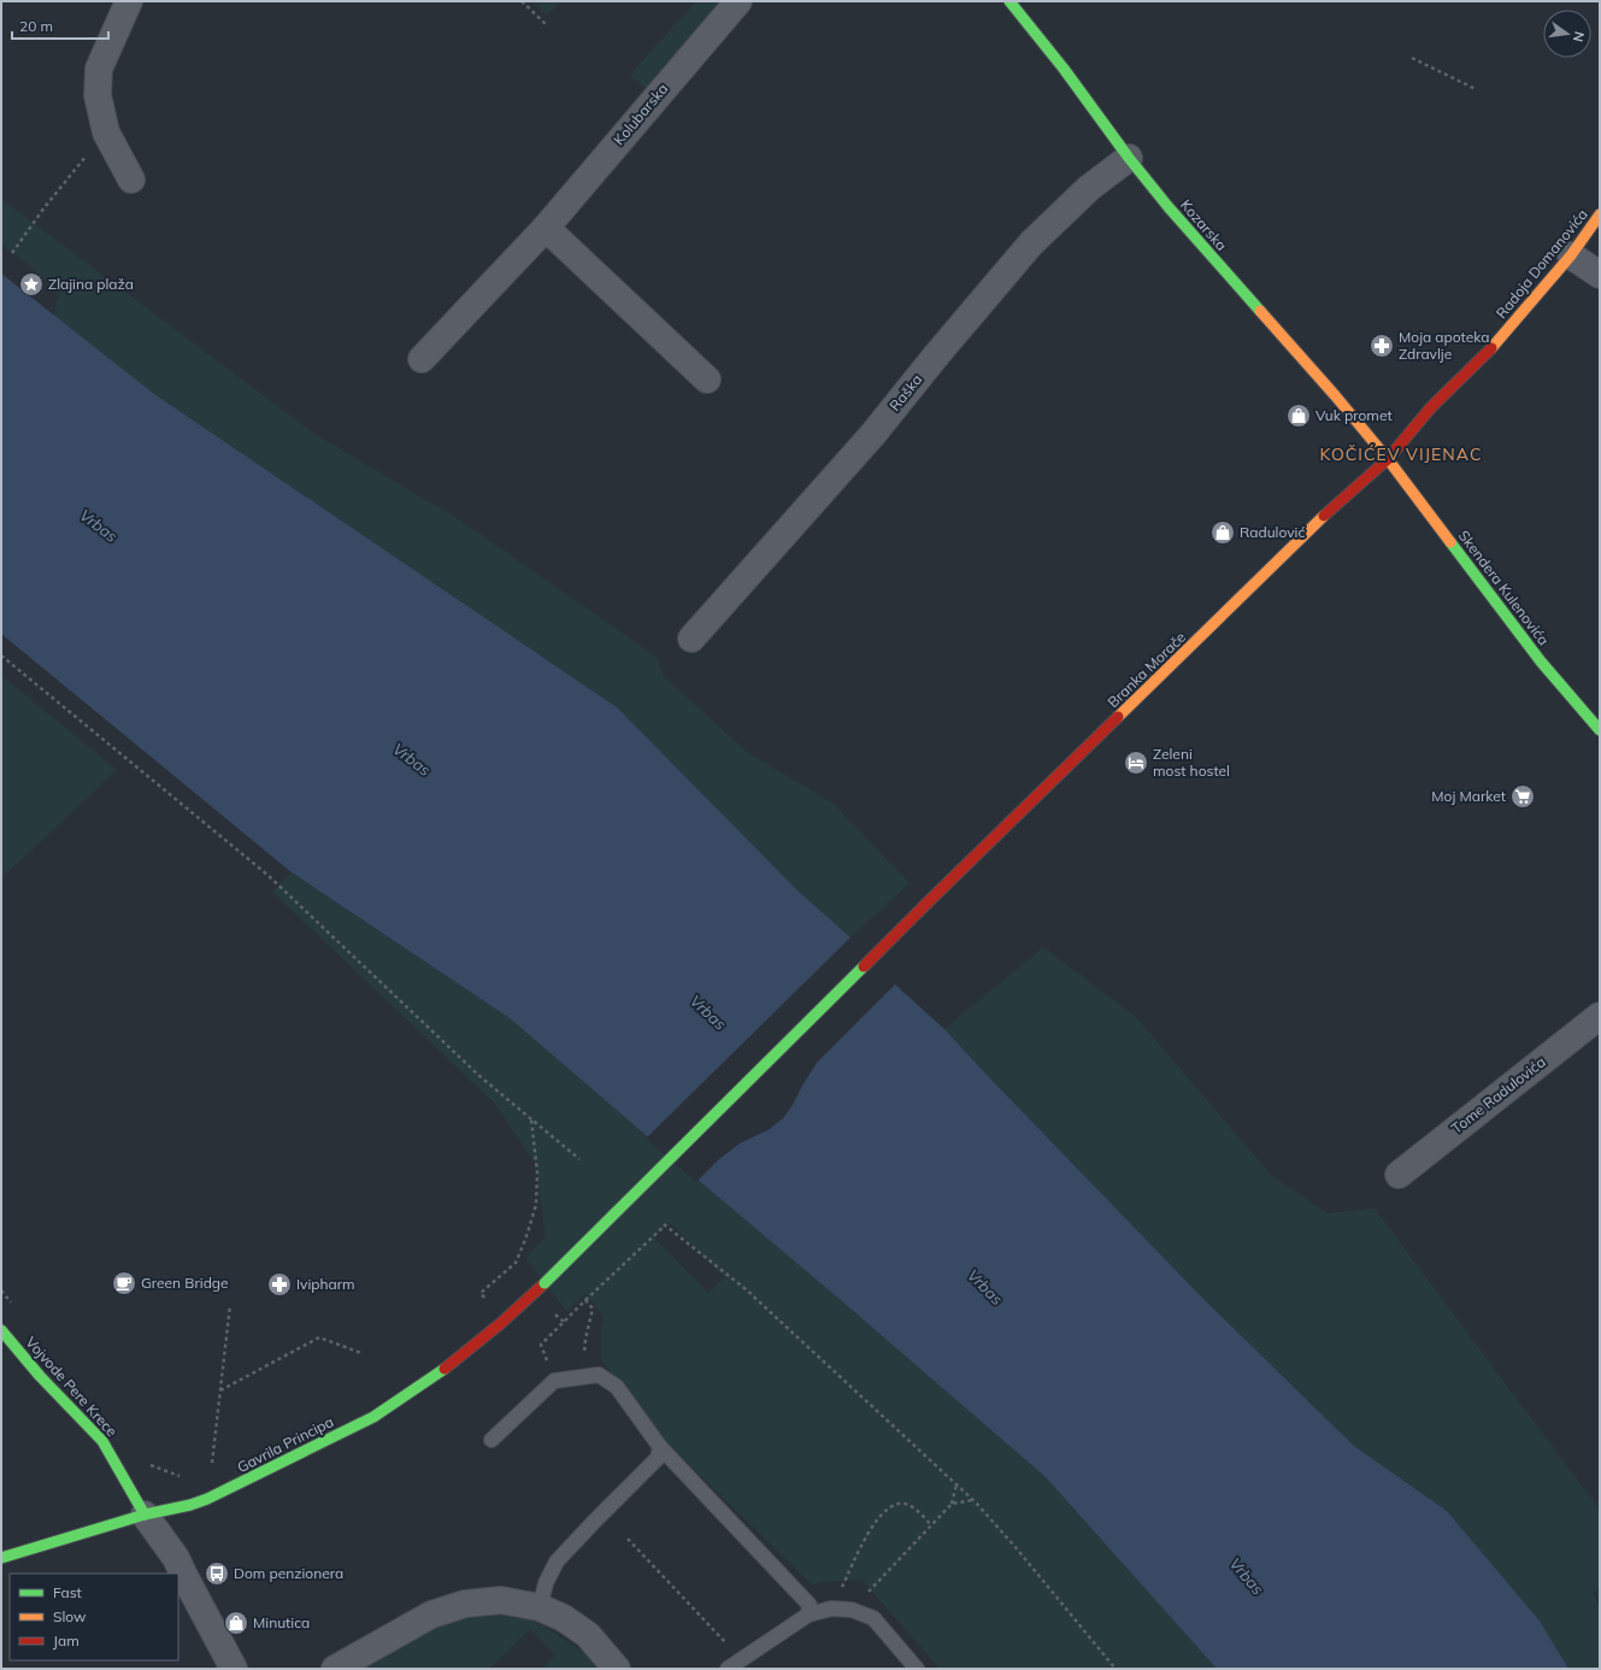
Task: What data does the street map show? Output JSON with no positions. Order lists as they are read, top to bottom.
{
  "streets": {
    "main road": [
      "Kozarska",
      "Radoja Domanovića",
      "Skendera Kulenovića",
      "Branka Morače",
      "Vojvode Pere Krece",
      "Gavrila Principa"
    ],
    "street": ["Kolubarska", "Raška", "Tome Radulovića"]
  },
  "crossings": [
    ["Kozarska", "Radoja Domanovića"],
    ["Kozarska", "Raška"],
    ["Kozarska", "Skendera Kulenovića"],
    ["Kozarska", "Branka Morače"],
    ["Radoja Domanovića", "Skendera Kulenovića"],
    ["Radoja Domanovića", "Branka Morače"],
    ["Skendera Kulenovića", "Branka Morače"],
    ["Branka Morače", "Gavrila Principa"],
    ["Vojvode Pere Krece", "Gavrila Principa"]
  ],
  "districts": ["KOČIĆEV VIJENAC"],
  "water": ["Vrbas"],
  "places": {
    "place": ["Zlajina plaža"],
    "pharmacy": ["Moja apoteka Zdravlje", "Ivipharm"],
    "shop": ["Vuk promet", "Radulović", "Minutica"],
    "hotel": ["Zeleni most hostel"],
    "supermarket": ["Moj Market"],
    "cafe": ["Green Bridge"],
    "bus stop": ["Dom penzionera"]
  },
  "legend": ["Fast", "Slow", "Jam"],
  "scale_bar": "20 m",
  "north": "right"
}
